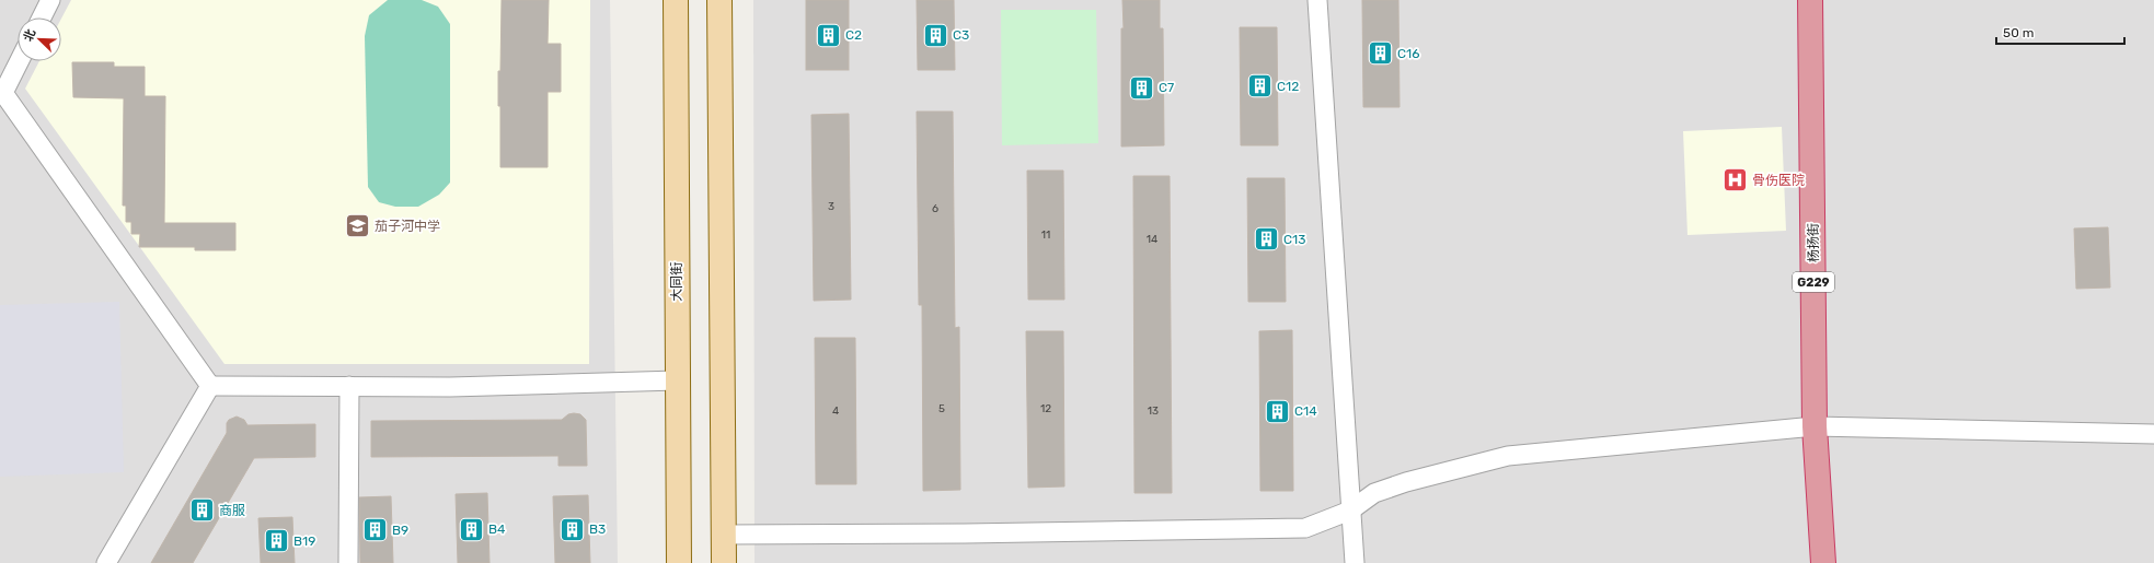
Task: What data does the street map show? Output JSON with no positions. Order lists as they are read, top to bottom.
{
  "streets": {
    "highway": ["杨扬街", "G229"],
    "main road": ["大同街"]
  },
  "places": {
    "building": [
      "C2",
      "C3",
      "C16",
      "C12",
      "C7",
      "C13",
      "C14",
      "商服",
      "B4",
      "B3",
      "B9",
      "B19"
    ],
    "hospital": ["骨伤医院"],
    "school or university": ["茄子河中学"]
  },
  "house_numbers": [
    "3",
    "6",
    "11",
    "14",
    "5",
    "12",
    "4",
    "13"
  ],
  "scale_bar": "50 m",
  "north": "top left"
}
